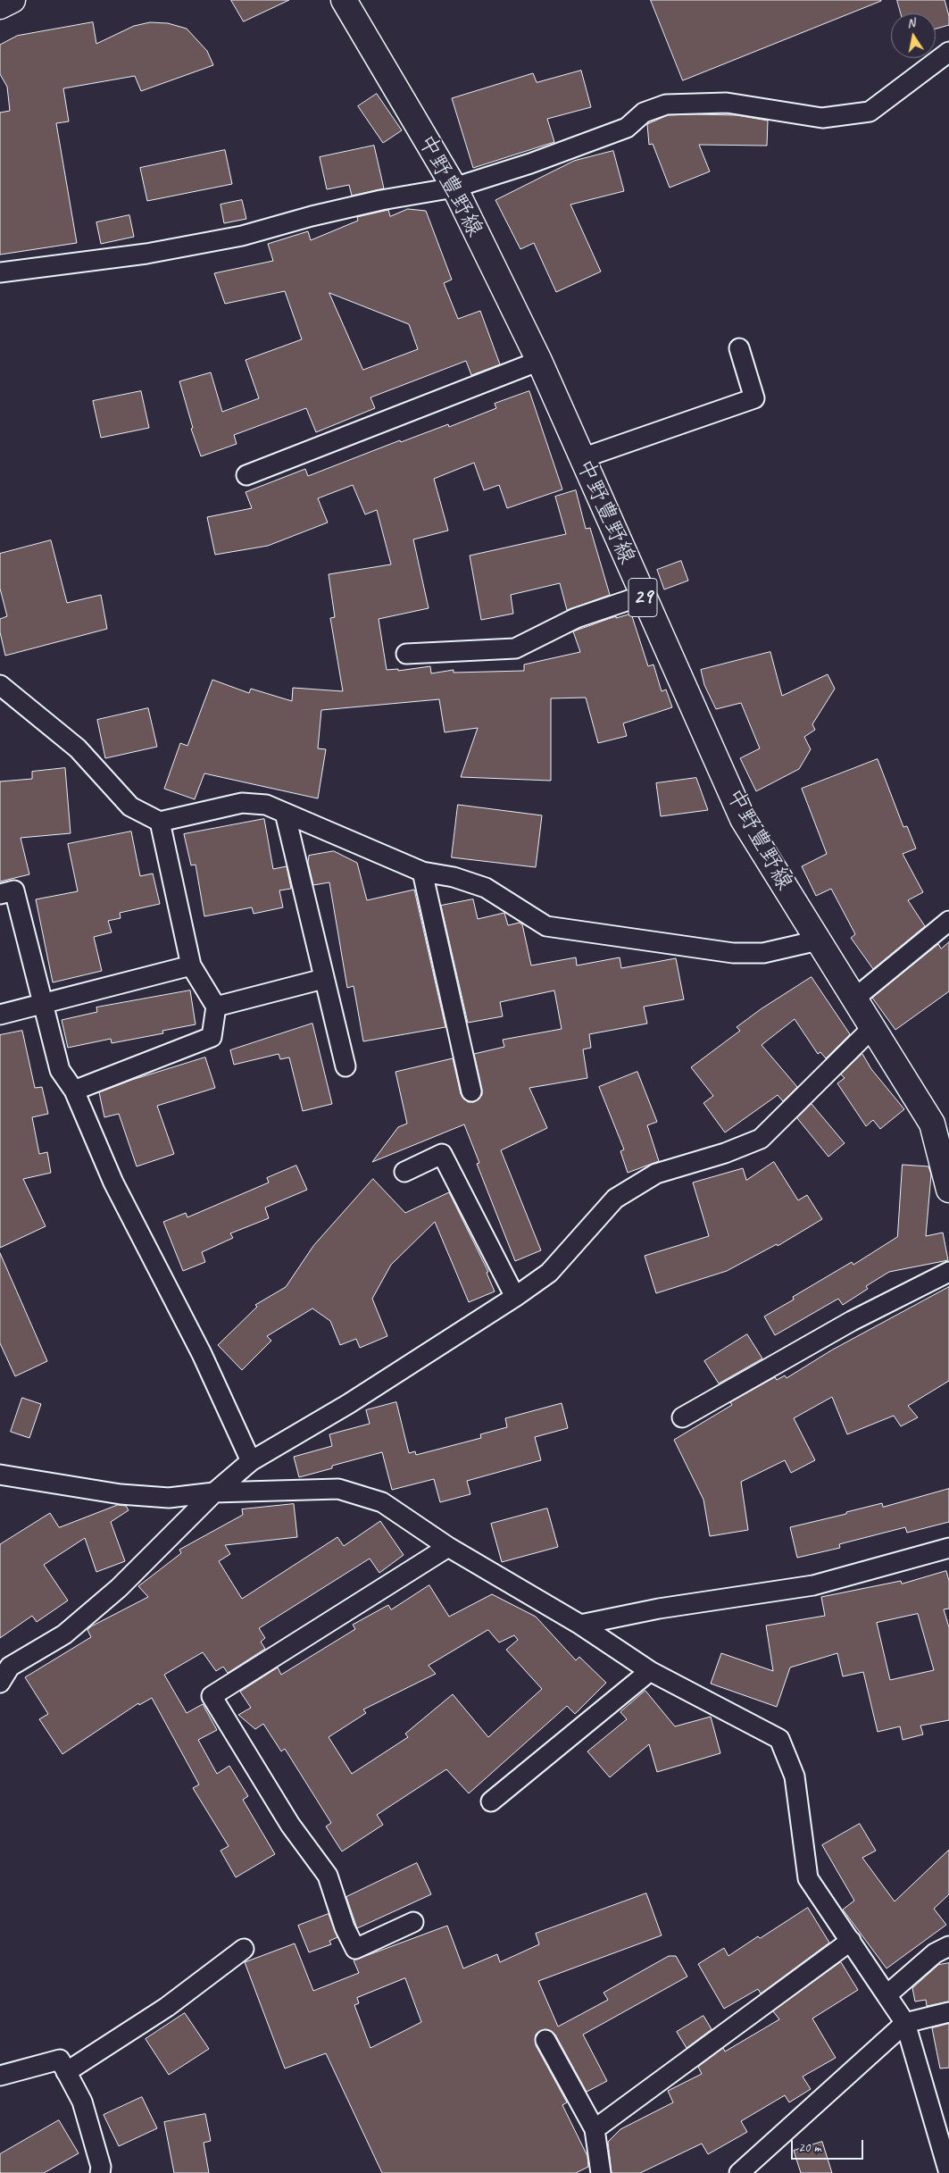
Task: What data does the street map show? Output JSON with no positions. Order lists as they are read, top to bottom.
{
  "streets": {
    "main road": ["中野豊野線", "29"]
  },
  "scale_bar": "20 m",
  "north": "top"
}
